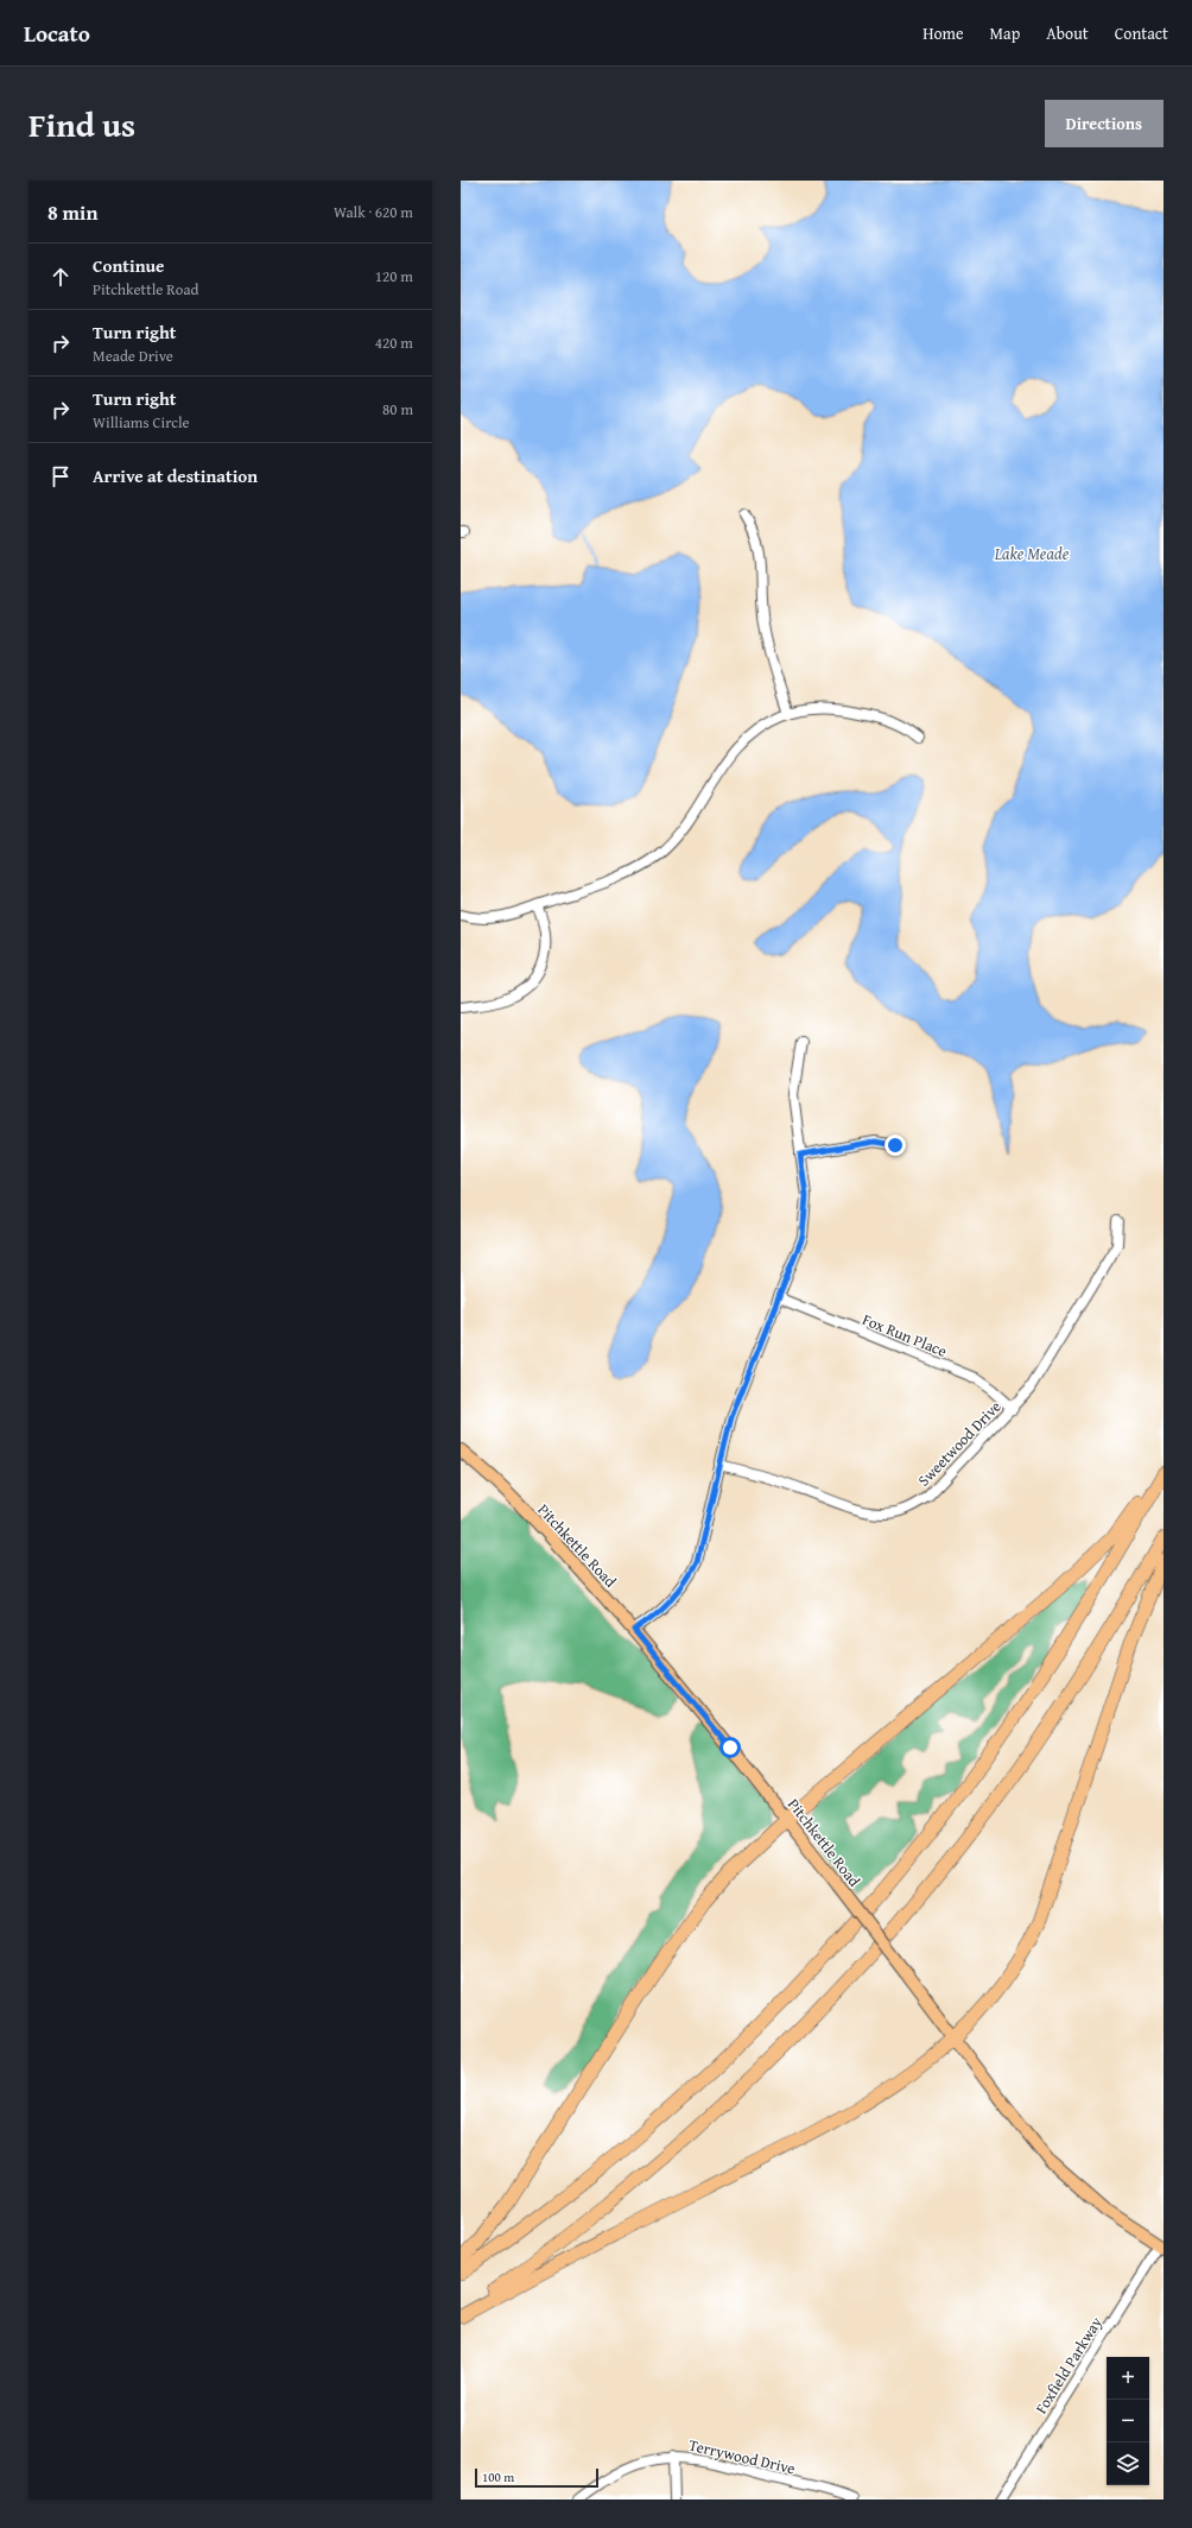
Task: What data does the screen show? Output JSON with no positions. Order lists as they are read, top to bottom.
{
  "streets": {
    "main road": ["Pitchkettle Road"],
    "street": [
      "Fox Run Place",
      "Sweetwood Drive",
      "Foxfield Parkway",
      "Terrywood Drive"
    ]
  },
  "crossings": [
    ["Fox Run Place", "Sweetwood Drive"],
    ["Pitchkettle Road", "Foxfield Parkway"]
  ],
  "water": ["Lake Meade"],
  "scale_bar": "100 m",
  "page": {
    "header": "Locato",
    "nav": [
      "Home",
      "Map",
      "About",
      "Contact"
    ],
    "title": "Find us",
    "buttons": "Directions",
    "heading": ["8 min", "Walk · 620 m"],
    "list": [
      ["Continue", "Pitchkettle Road", "120 m"],
      ["Turn right", "Meade Drive", "420 m"],
      ["Turn right", "Williams Circle", "80 m"],
      "Arrive at destination"
    ],
    "map_buttons": ["+", "−"],
    "scale": "100 m"
  }
}
